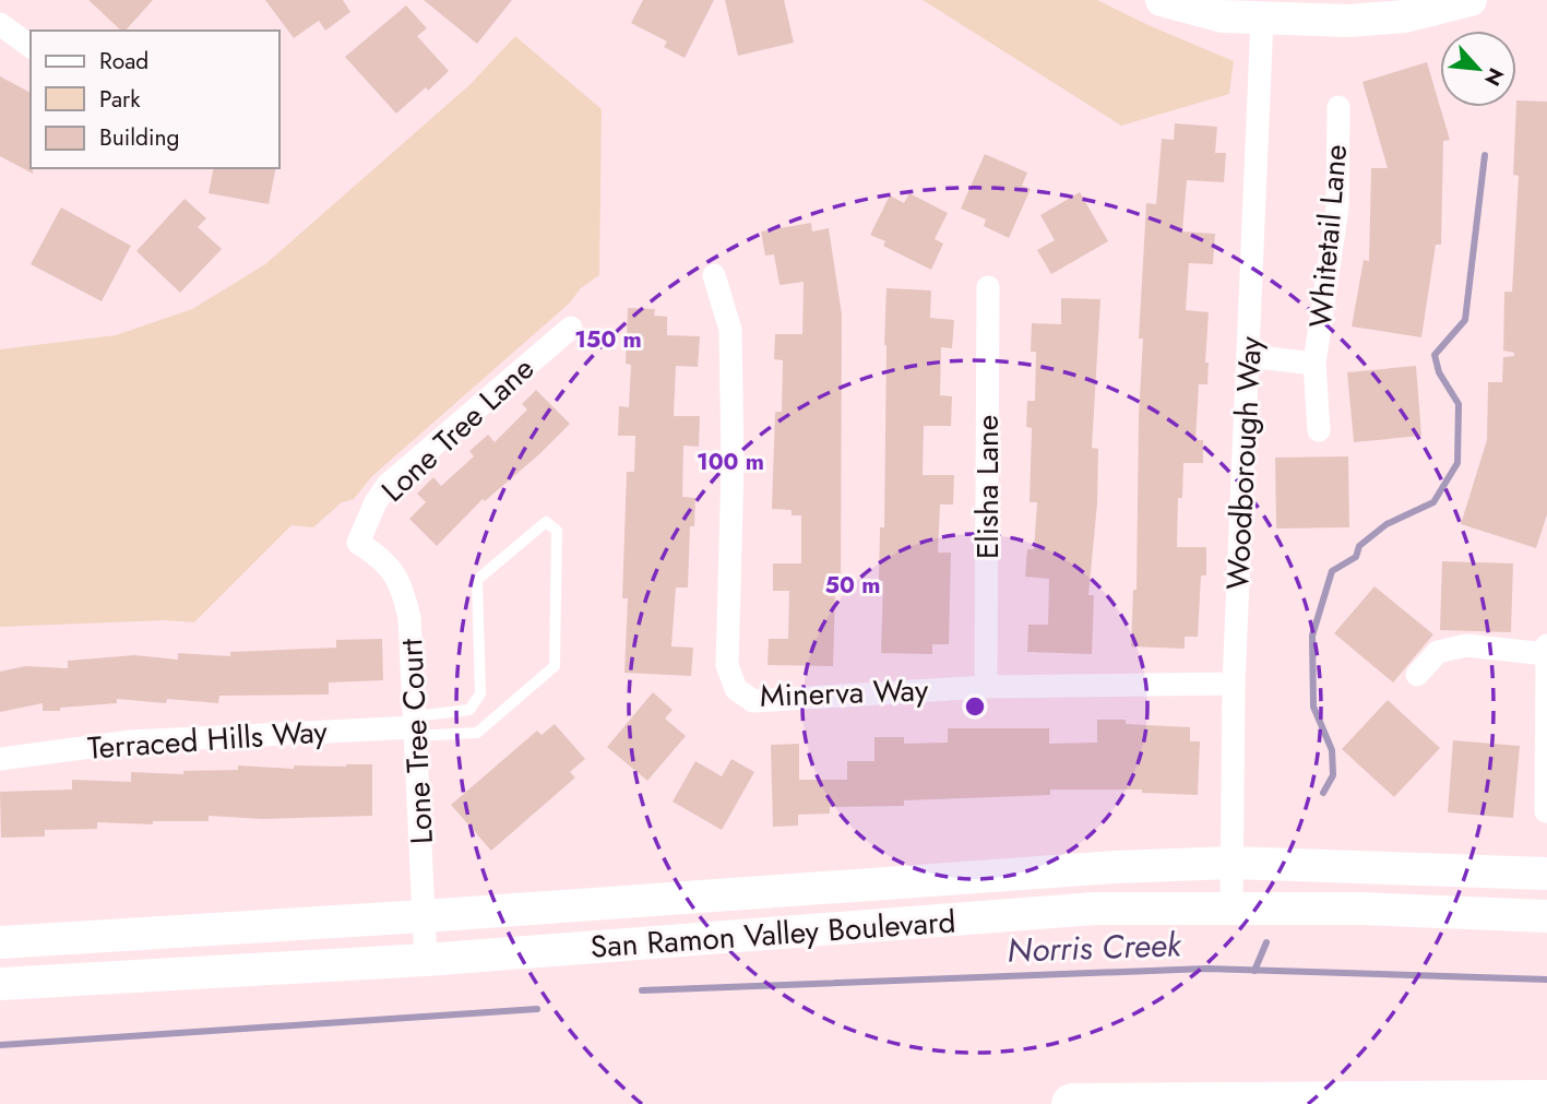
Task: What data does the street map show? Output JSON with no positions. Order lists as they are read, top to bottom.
{
  "streets": {
    "main road": ["San Ramon Valley Boulevard"],
    "street": [
      "Whitetail Lane",
      "Lone Tree Lane",
      "Woodborough Way",
      "Elisha Lane",
      "Minerva Way",
      "Terraced Hills Way",
      "Lone Tree Court"
    ]
  },
  "crossings": [
    ["Whitetail Lane", "Woodborough Way"],
    ["Lone Tree Lane", "Lone Tree Court"],
    ["Woodborough Way", "Minerva Way"],
    ["Woodborough Way", "San Ramon Valley Boulevard"],
    ["Elisha Lane", "Minerva Way"],
    ["Terraced Hills Way", "Lone Tree Court"],
    ["Lone Tree Court", "San Ramon Valley Boulevard"]
  ],
  "water": ["Norris Creek"],
  "legend": ["Road", "Park", "Building"],
  "north": "bottom right",
  "rings": ["150 m", "100 m", "50 m"]
}
